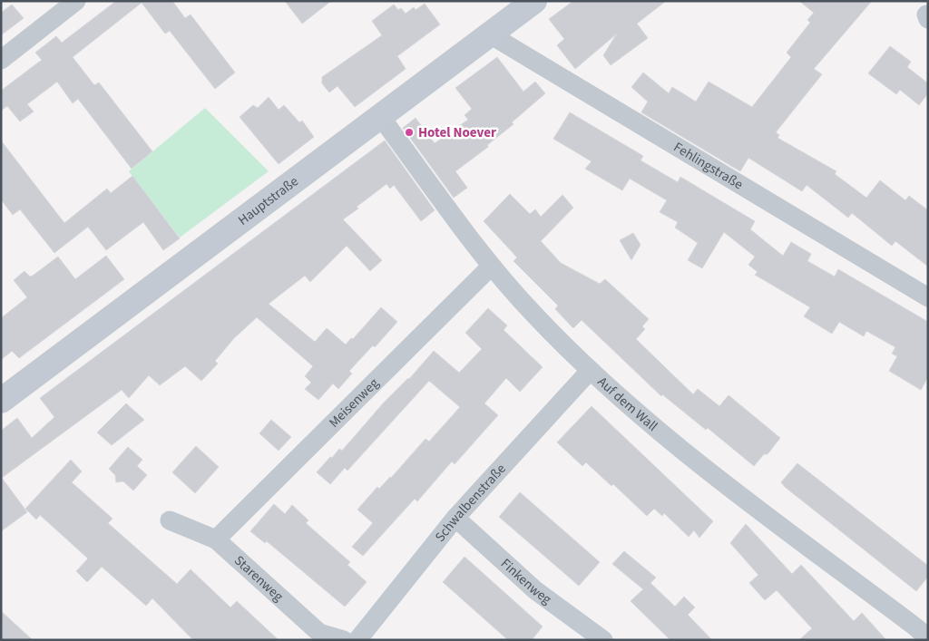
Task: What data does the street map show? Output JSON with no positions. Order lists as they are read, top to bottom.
{
  "streets": {
    "street": [
      "Fehlingstraße",
      "Hauptstraße",
      "Meisenweg",
      "Auf dem Wall",
      "Schwalbenstraße",
      "Starenweg",
      "Finkenweg"
    ]
  },
  "crossings": [
    ["Fehlingstraße", "Hauptstraße"],
    ["Hauptstraße", "Auf dem Wall"],
    ["Meisenweg", "Auf dem Wall"],
    ["Meisenweg", "Starenweg"],
    ["Auf dem Wall", "Schwalbenstraße"],
    ["Schwalbenstraße", "Finkenweg"]
  ],
  "places": ["Hotel Noever"]
}
